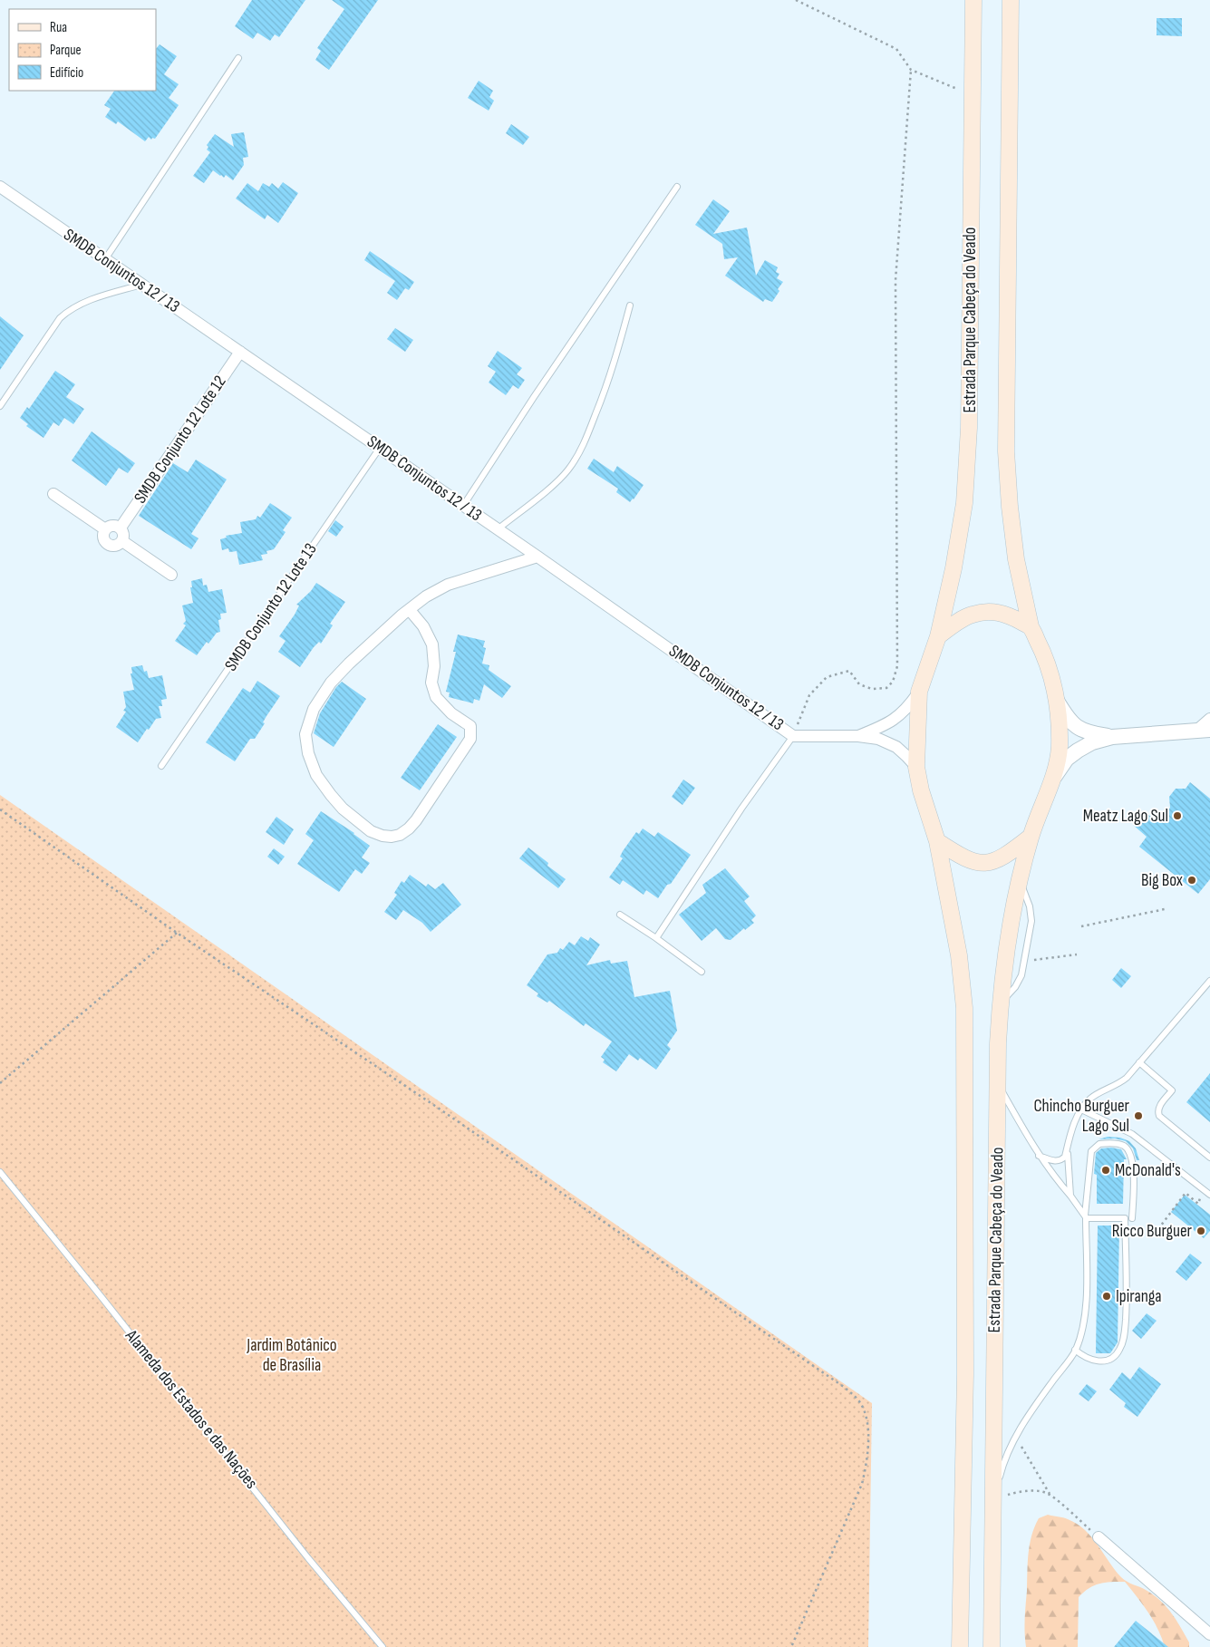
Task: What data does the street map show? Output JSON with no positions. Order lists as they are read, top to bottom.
{
  "streets": {
    "main road": ["Estrada Parque Cabeça do Veado"],
    "street": ["SMDB Conjuntos 12 / 13", "SMDB Conjunto 12 Lote 12"],
    "lane": ["SMDB Conjunto 12 Lote 13", "Alameda dos Estados e das Nações"]
  },
  "crossings": [
    ["SMDB Conjuntos 12 / 13", "Estrada Parque Cabeça do Veado"],
    ["SMDB Conjuntos 12 / 13", "SMDB Conjunto 12 Lote 12"],
    ["SMDB Conjuntos 12 / 13", "SMDB Conjunto 12 Lote 13"]
  ],
  "parks": ["Jardim Botânico de Brasília"],
  "places": [
    "Meatz Lago Sul",
    "Big Box",
    "Chincho Burguer Lago Sul",
    "McDonald's",
    "Ricco Burguer",
    "Ipiranga"
  ],
  "legend": ["Rua", "Parque", "Edifício"]
}
